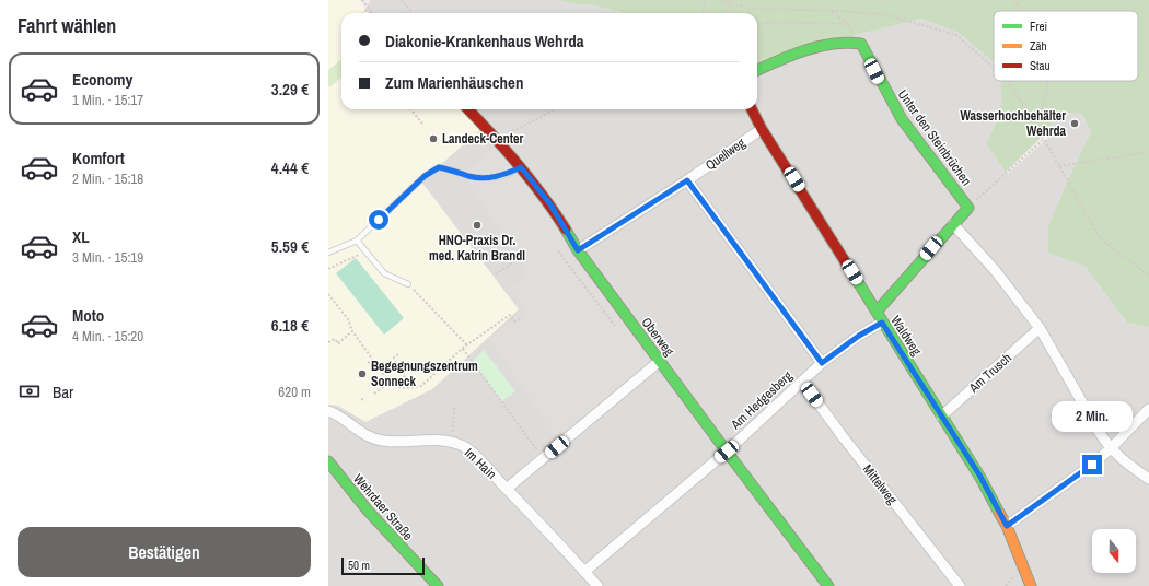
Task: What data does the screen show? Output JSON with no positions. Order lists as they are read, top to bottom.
{
  "streets": {
    "street": [
      "Unter den Steinbrüchen",
      "Quellweg",
      "Waldweg",
      "Oberweg",
      "Am Trusch",
      "Am Hedgesberg",
      "Im Hain",
      "Mittelweg",
      "Wehrdaer Straße"
    ]
  },
  "crossings": [
    ["Quellweg", "Waldweg"],
    ["Quellweg", "Oberweg"],
    ["Waldweg", "Am Trusch"],
    ["Waldweg", "Am Hedgesberg"],
    ["Oberweg", "Am Hedgesberg"],
    ["Am Hedgesberg", "Im Hain"],
    ["Am Hedgesberg", "Mittelweg"]
  ],
  "places": [
    "Wasserhochbehälter Wehrda",
    "Landeck-Center",
    "HNO-Praxis Dr. med. Katrin Brandl",
    "Begegnungszentrum Sonneck"
  ],
  "legend": ["Frei", "Zäh", "Stau"],
  "scale_bar": "50 m",
  "north": "bottom",
  "page": {
    "heading": "Fahrt wählen",
    "banner": ["Diakonie-Krankenhaus Wehrda", "Zum Marienhäuschen"],
    "list": [
      {
        "name": "Economy",
        "note": "1 Min. · 15:17",
        "value": "3.29 €"
      },
      {
        "name": "Komfort",
        "note": "2 Min. · 15:18",
        "value": "4.44 €"
      },
      {
        "name": "XL",
        "note": "3 Min. · 15:19",
        "value": "5.59 €"
      },
      {
        "name": "Moto",
        "note": "4 Min. · 15:20",
        "value": "6.18 €"
      }
    ],
    "pay": ["Bar", "620 m"],
    "bubble": "2 Min.",
    "buttons": "Bestätigen",
    "scale": "50 m"
  }
}
